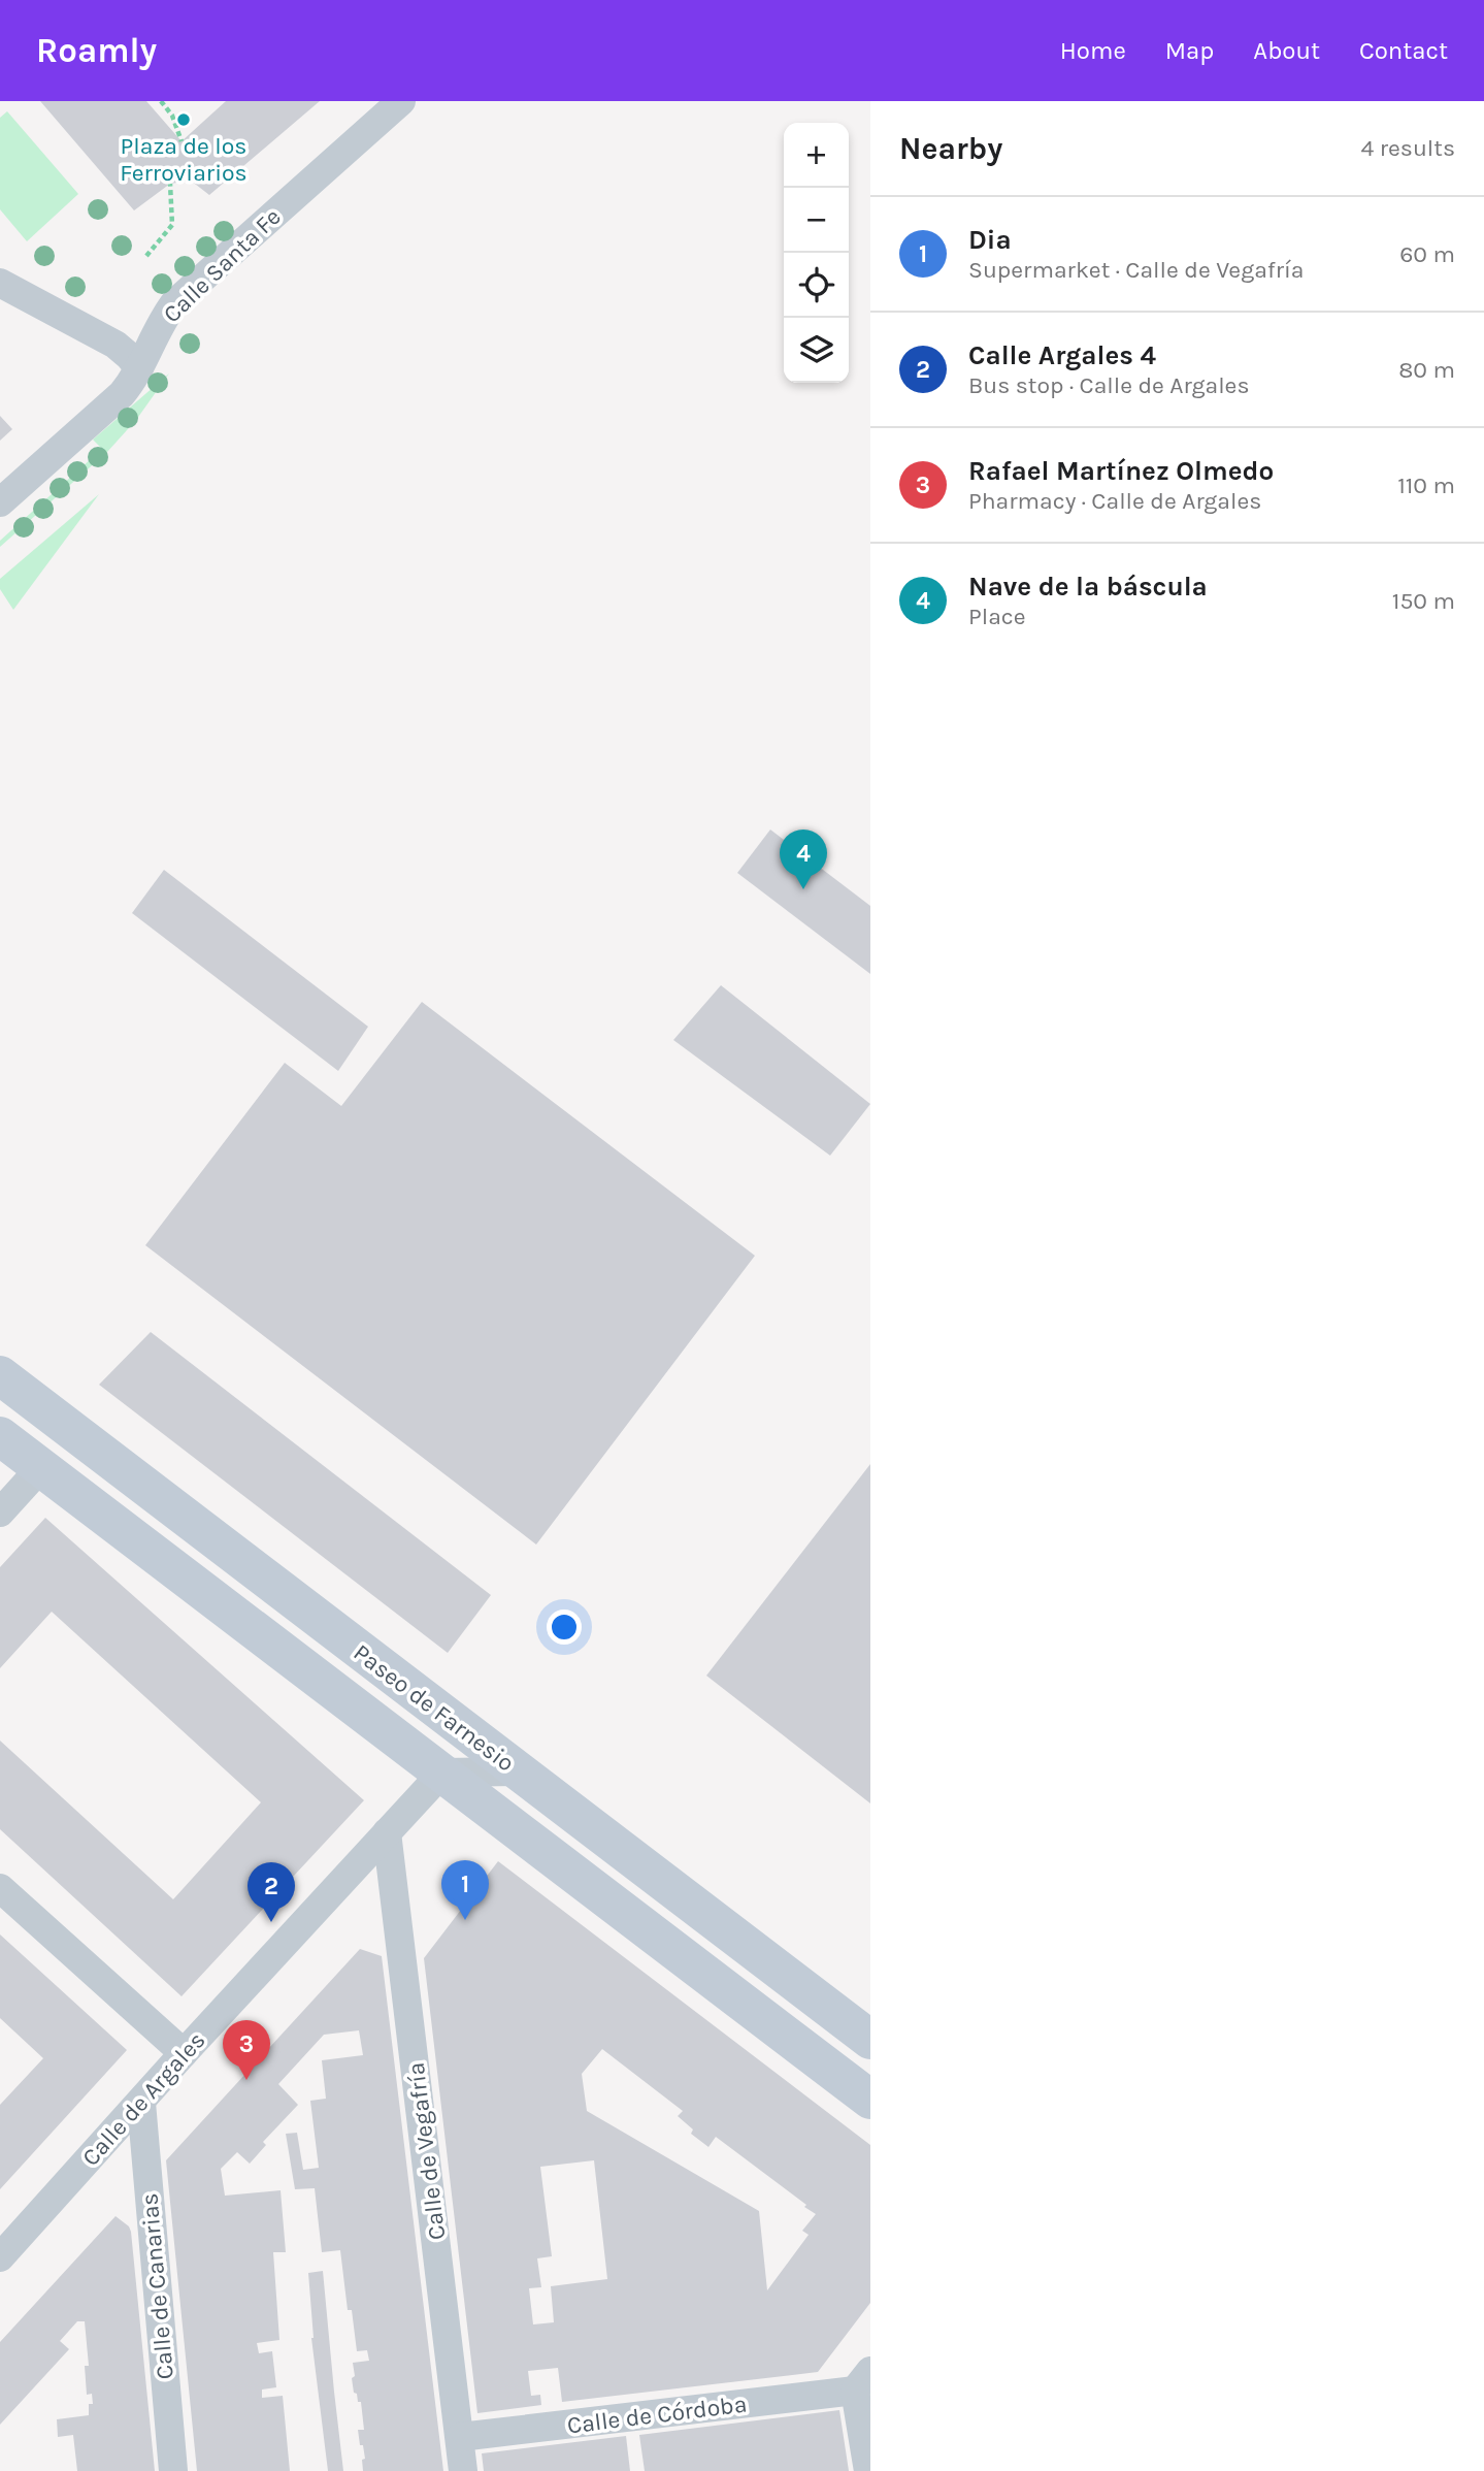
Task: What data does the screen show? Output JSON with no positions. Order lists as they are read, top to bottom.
{
  "streets": {
    "main road": ["Paseo de Farnesio"],
    "street": [
      "Calle Santa Fe",
      "Calle de Argales",
      "Calle de Vegafría",
      "Calle de Canarias",
      "Calle de Córdoba"
    ]
  },
  "crossings": [
    ["Paseo de Farnesio", "Calle de Argales"],
    ["Calle de Argales", "Calle de Vegafría"],
    ["Calle de Argales", "Calle de Canarias"],
    ["Calle de Vegafría", "Calle de Córdoba"]
  ],
  "places": ["Plaza de los Ferroviarios"],
  "page": {
    "header": "Roamly",
    "nav": [
      "Home",
      "Map",
      "About",
      "Contact"
    ],
    "heading": ["Nearby", "4 results"],
    "map_buttons": ["+", "−"],
    "list": [
      {
        "mark": "1",
        "name": "Dia",
        "note": "Supermarket · Calle de Vegafría",
        "value": "60 m"
      },
      {
        "mark": "2",
        "name": "Calle Argales 4",
        "note": "Bus stop · Calle de Argales",
        "value": "80 m"
      },
      {
        "mark": "3",
        "name": "Rafael Martínez Olmedo",
        "note": "Pharmacy · Calle de Argales",
        "value": "110 m"
      },
      {
        "mark": "4",
        "name": "Nave de la báscula",
        "note": "Place",
        "value": "150 m"
      }
    ],
    "pins": [
      "4",
      "1",
      "2",
      "3"
    ]
  }
}
